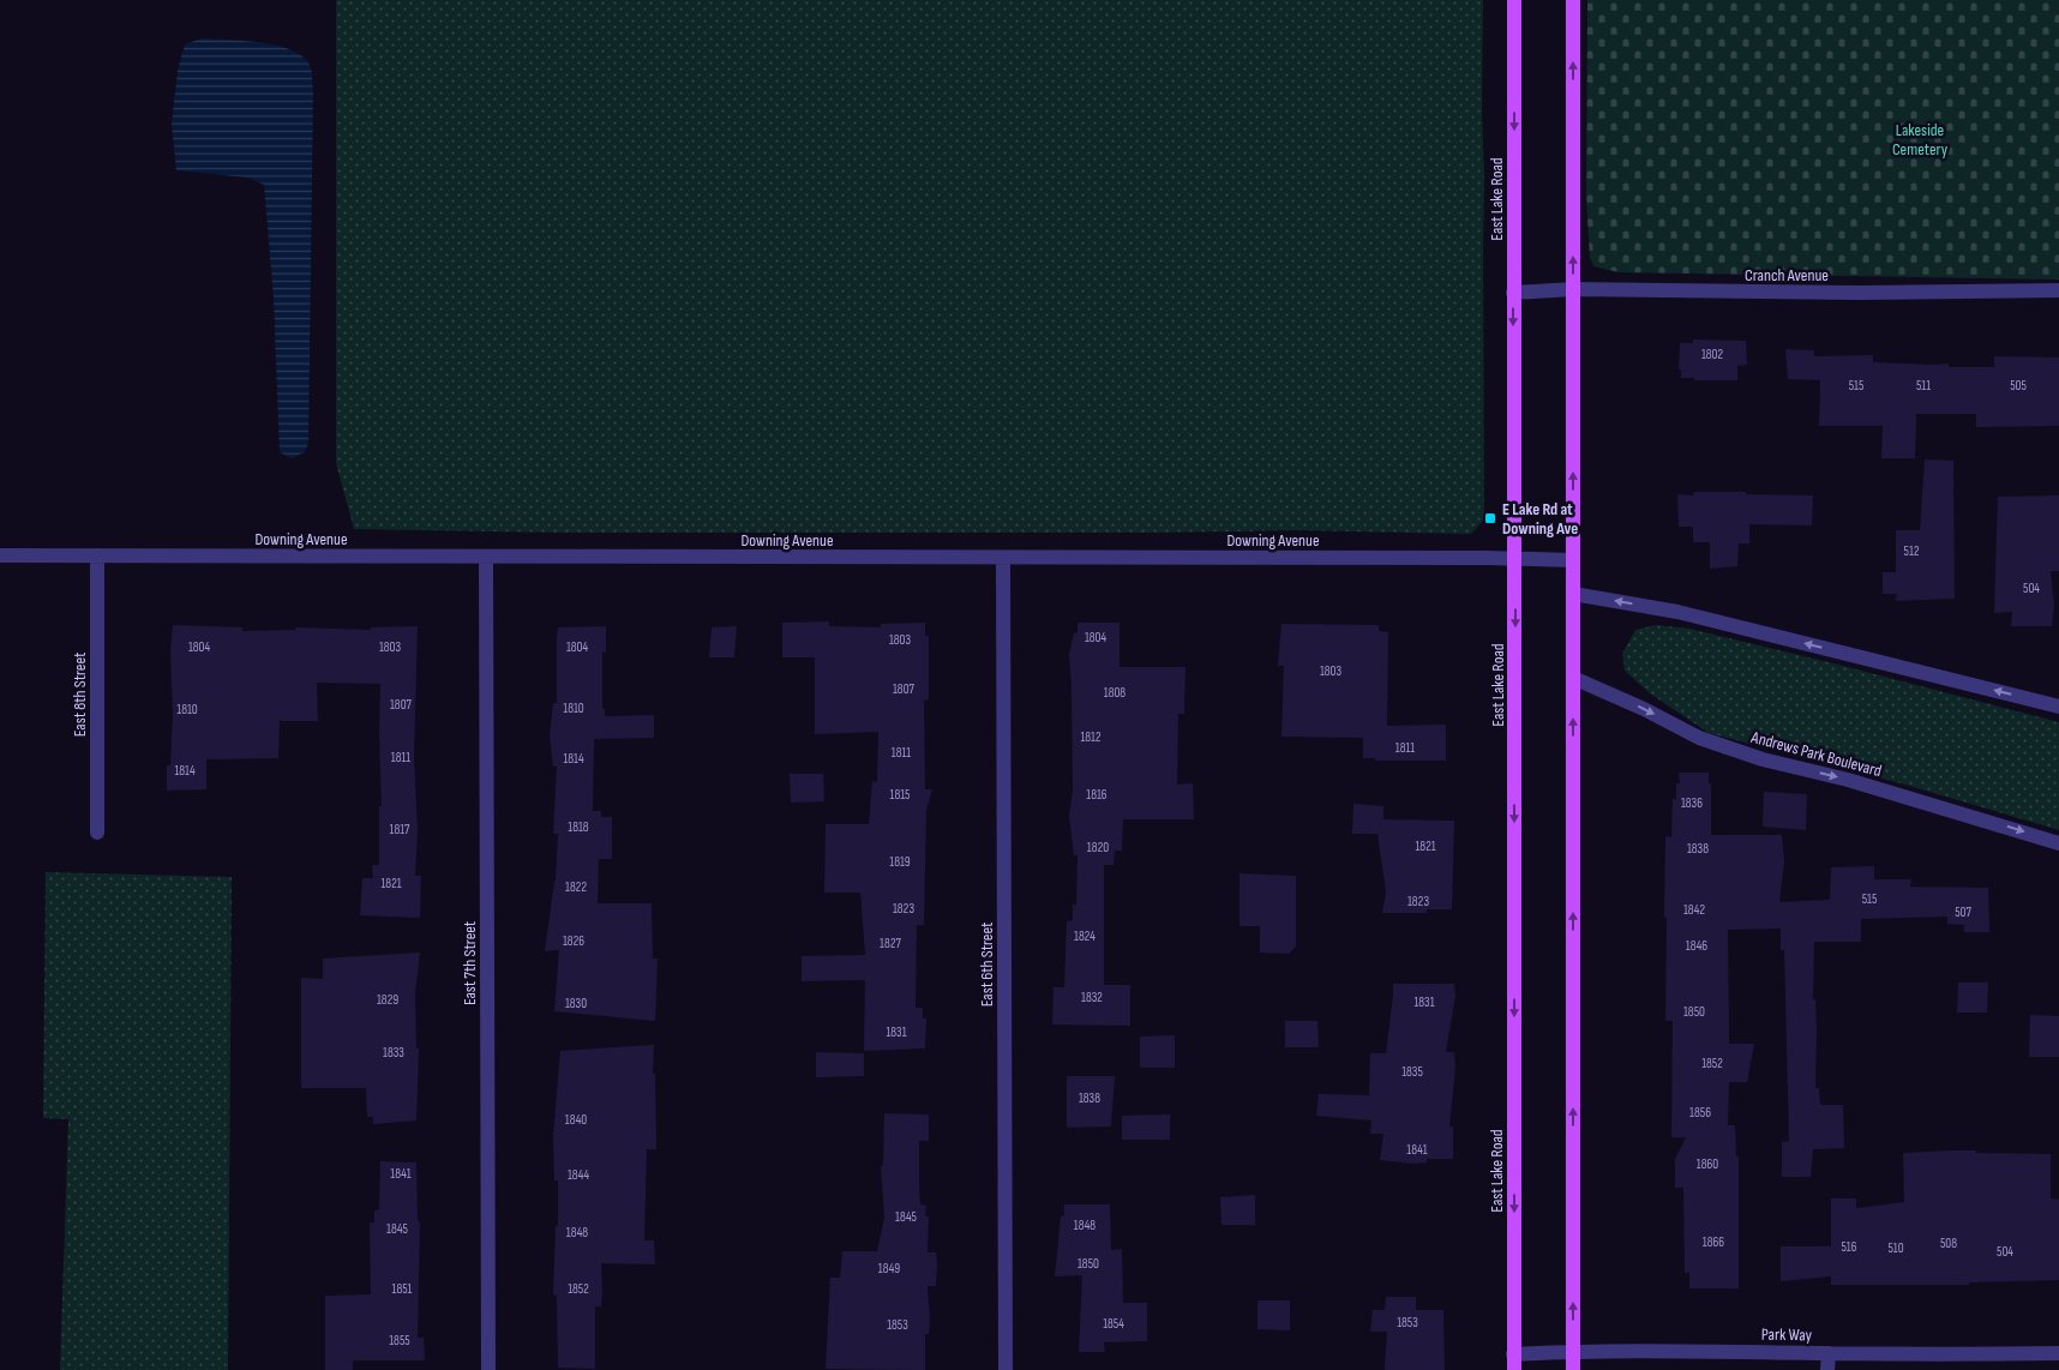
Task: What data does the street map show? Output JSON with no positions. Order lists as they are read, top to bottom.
{
  "streets": {
    "main road": ["East Lake Road"],
    "street": [
      "Cranch Avenue",
      "Downing Avenue",
      "East 8th Street",
      "Andrews Park Boulevard",
      "East 7th Street",
      "East 6th Street",
      "Park Way"
    ]
  },
  "crossings": [
    ["East Lake Road", "Cranch Avenue"],
    ["East Lake Road", "Downing Avenue"],
    ["East Lake Road", "Park Way"],
    ["Downing Avenue", "East 8th Street"],
    ["Downing Avenue", "East 7th Street"],
    ["Downing Avenue", "East 6th Street"]
  ],
  "parks": ["Lakeside Cemetery"],
  "places": {
    "transit": ["E Lake Rd at Downing Ave"]
  },
  "house_numbers": [
    "1802",
    "515",
    "511",
    "505",
    "512",
    "504",
    "1804",
    "1803",
    "1804",
    "1803",
    "1804",
    "1803",
    "1807",
    "1808",
    "1807",
    "1810",
    "1810",
    "1812",
    "1811",
    "1811",
    "1811",
    "1814",
    "1814",
    "1815",
    "1816",
    "1836",
    "1818",
    "1817",
    "1821",
    "1820",
    "1838",
    "1819",
    "1821",
    "1822",
    "515",
    "1823",
    "1823",
    "1842",
    "507",
    "1824",
    "1826",
    "1827",
    "1846",
    "1832",
    "1829",
    "1831",
    "1830",
    "1850",
    "1831",
    "1833",
    "1852",
    "1835",
    "1838",
    "1856",
    "1840",
    "1841",
    "1860",
    "1841",
    "1844",
    "1845",
    "1848",
    "1845",
    "1848",
    "1866",
    "508",
    "516",
    "510",
    "504",
    "1850",
    "1849",
    "1851",
    "1852",
    "1853",
    "1854",
    "1853",
    "1855"
  ]
}
